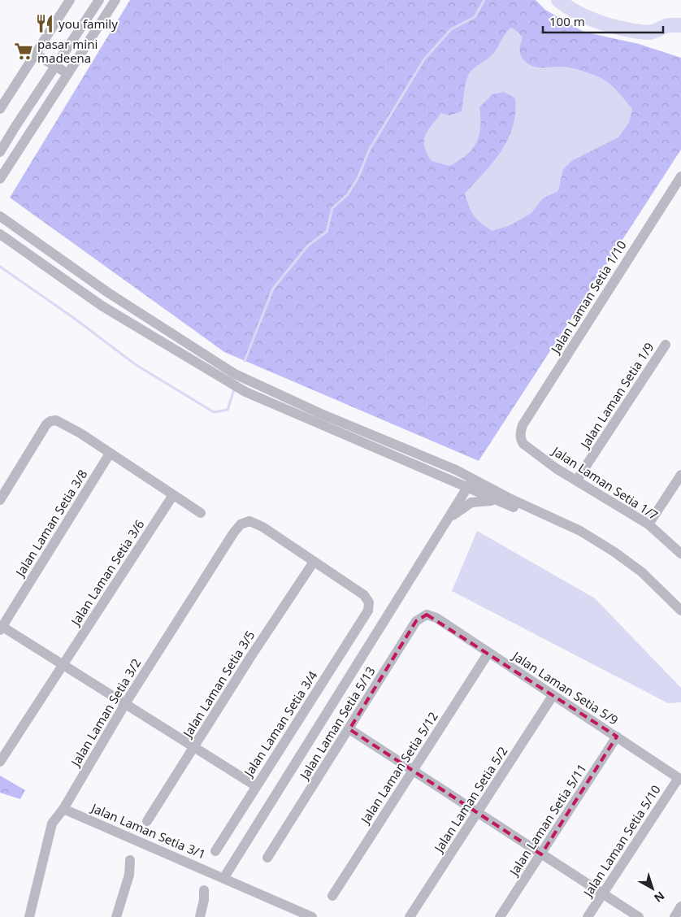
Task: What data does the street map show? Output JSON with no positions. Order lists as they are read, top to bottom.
{
  "streets": {
    "street": [
      "Jalan Laman Setia 1/10",
      "Jalan Laman Setia 1/9",
      "Jalan Laman Setia 1/7",
      "Jalan Laman Setia 3/8",
      "Jalan Laman Setia 3/6",
      "Jalan Laman Setia 3/5",
      "Jalan Laman Setia 5/9",
      "Jalan Laman Setia 3/2",
      "Jalan Laman Setia 5/13",
      "Jalan Laman Setia 3/4",
      "Jalan Laman Setia 5/12",
      "Jalan Laman Setia 5/2",
      "Jalan Laman Setia 5/11",
      "Jalan Laman Setia 3/1",
      "Jalan Laman Setia 5/10"
    ]
  },
  "crossings": [
    ["Jalan Laman Setia 1/10", "Jalan Laman Setia 1/7"],
    ["Jalan Laman Setia 1/9", "Jalan Laman Setia 1/7"],
    ["Jalan Laman Setia 3/5", "Jalan Laman Setia 3/2"],
    ["Jalan Laman Setia 3/5", "Jalan Laman Setia 3/4"],
    ["Jalan Laman Setia 5/9", "Jalan Laman Setia 5/13"],
    ["Jalan Laman Setia 5/9", "Jalan Laman Setia 5/12"],
    ["Jalan Laman Setia 5/9", "Jalan Laman Setia 5/2"],
    ["Jalan Laman Setia 5/9", "Jalan Laman Setia 5/11"],
    ["Jalan Laman Setia 5/9", "Jalan Laman Setia 5/10"],
    ["Jalan Laman Setia 3/2", "Jalan Laman Setia 3/4"],
    ["Jalan Laman Setia 3/2", "Jalan Laman Setia 3/1"]
  ],
  "places": {
    "restaurant": ["you family"],
    "supermarket": ["pasar mini madeena"]
  },
  "scale_bar": "100 m",
  "north": "bottom right"
}
